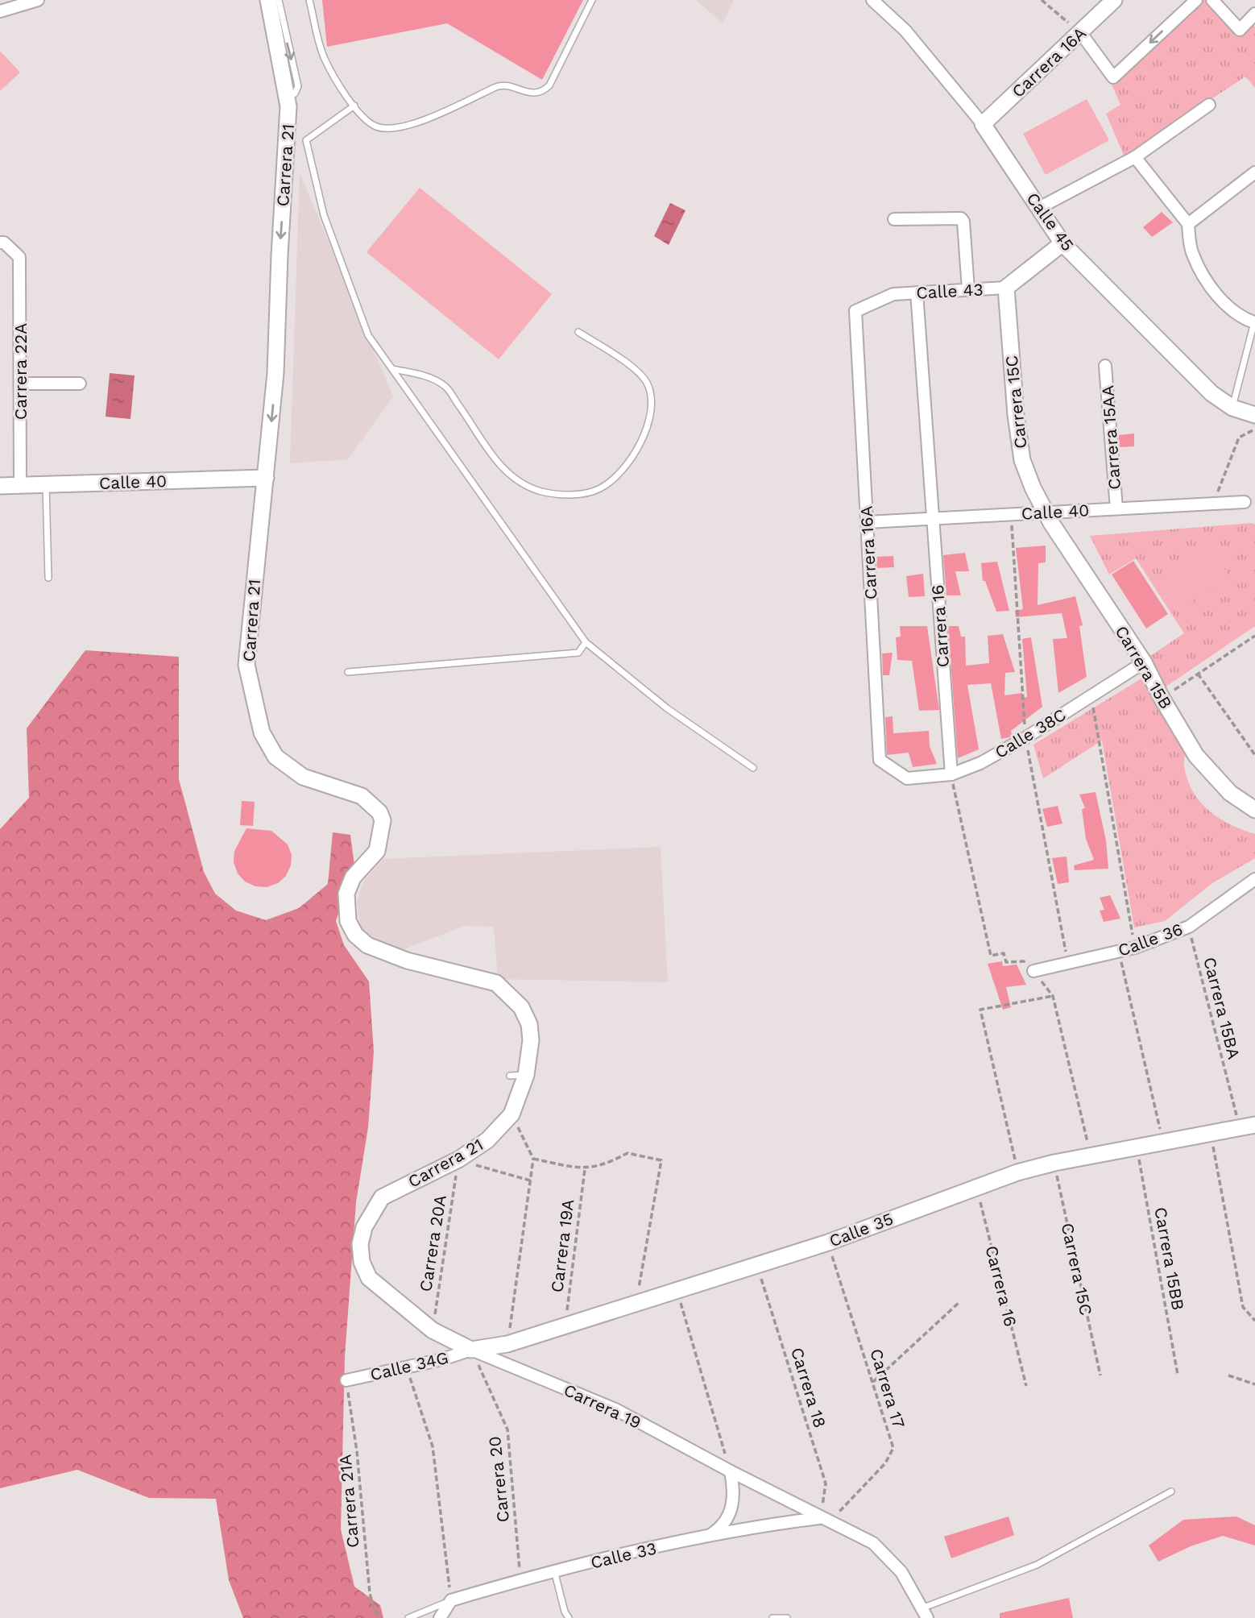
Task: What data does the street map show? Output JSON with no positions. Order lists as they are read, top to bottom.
{
  "streets": {
    "street": [
      "Carrera 16A",
      "Carrera 21",
      "Calle 45",
      "Calle 43",
      "Carrera 22A",
      "Carrera 15C",
      "Carrera 15AA",
      "Calle 40",
      "Carrera 16",
      "Carrera 15B",
      "Calle 38C",
      "Calle 36",
      "Calle 35",
      "Calle 34G",
      "Carrera 19",
      "Calle 33"
    ],
    "path": [
      "Carrera 15BA",
      "Carrera 20A",
      "Carrera 19A",
      "Carrera 15BB",
      "Carrera 18",
      "Carrera 17",
      "Carrera 20",
      "Carrera 21A"
    ]
  },
  "crossings": [
    ["Carrera 16A", "Calle 45"],
    ["Carrera 16A", "Calle 43"],
    ["Carrera 16A", "Calle 40"],
    ["Carrera 16A", "Calle 38C"],
    ["Carrera 21", "Calle 40"],
    ["Carrera 21", "Calle 35"],
    ["Carrera 21", "Carrera 20A"],
    ["Carrera 21", "Calle 34G"],
    ["Carrera 21", "Carrera 19"],
    ["Carrera 21", "Carrera 20"],
    ["Calle 43", "Carrera 15C"],
    ["Calle 43", "Carrera 16"],
    ["Carrera 22A", "Calle 40"],
    ["Carrera 15C", "Calle 40"],
    ["Carrera 15C", "Carrera 15B"],
    ["Carrera 15C", "Calle 35"],
    ["Carrera 15AA", "Calle 40"],
    ["Calle 40", "Carrera 16"],
    ["Calle 40", "Carrera 15B"],
    ["Carrera 16", "Calle 38C"],
    ["Carrera 16", "Calle 35"],
    ["Carrera 15B", "Calle 38C"],
    ["Calle 36", "Carrera 15BA"],
    ["Carrera 15BA", "Calle 35"],
    ["Calle 35", "Carrera 19A"],
    ["Calle 35", "Carrera 15BB"],
    ["Calle 35", "Calle 34G"],
    ["Calle 35", "Carrera 18"],
    ["Calle 35", "Carrera 17"],
    ["Calle 35", "Carrera 19"],
    ["Calle 35", "Carrera 20"],
    ["Calle 34G", "Carrera 19"],
    ["Calle 34G", "Carrera 20"],
    ["Calle 34G", "Carrera 21A"],
    ["Carrera 18", "Carrera 17"],
    ["Carrera 18", "Carrera 19"],
    ["Carrera 18", "Calle 33"],
    ["Carrera 17", "Carrera 19"],
    ["Carrera 17", "Calle 33"],
    ["Carrera 19", "Carrera 20"],
    ["Carrera 19", "Calle 33"],
    ["Carrera 20", "Calle 33"]
  ]
}
